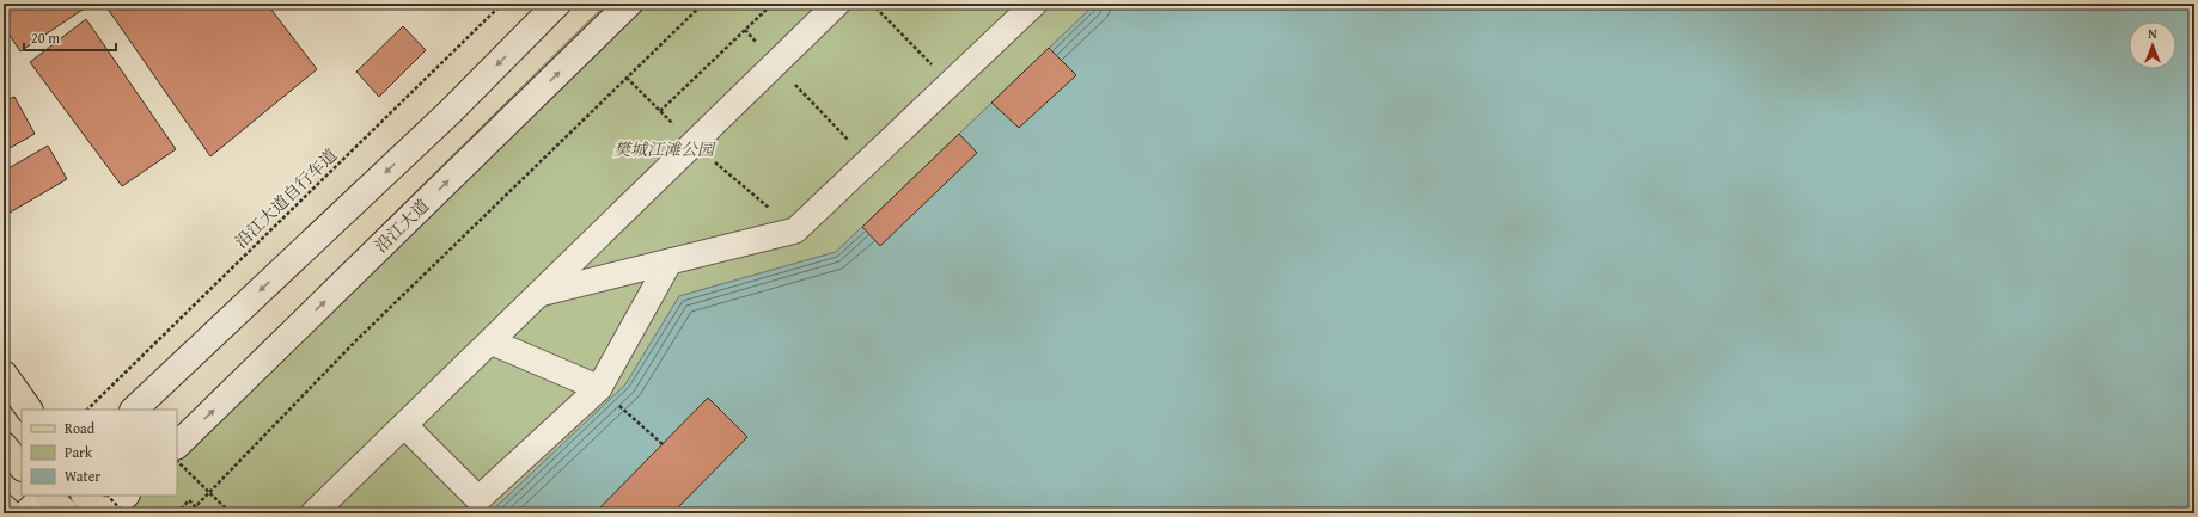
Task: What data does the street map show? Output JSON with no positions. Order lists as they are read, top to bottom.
{
  "streets": {
    "main road": ["沿江大道"],
    "path": ["沿江大道自行车道"]
  },
  "parks": ["樊城江滩公园"],
  "legend": ["Road", "Park", "Water"],
  "scale_bar": "20 m",
  "north": "top"
}
